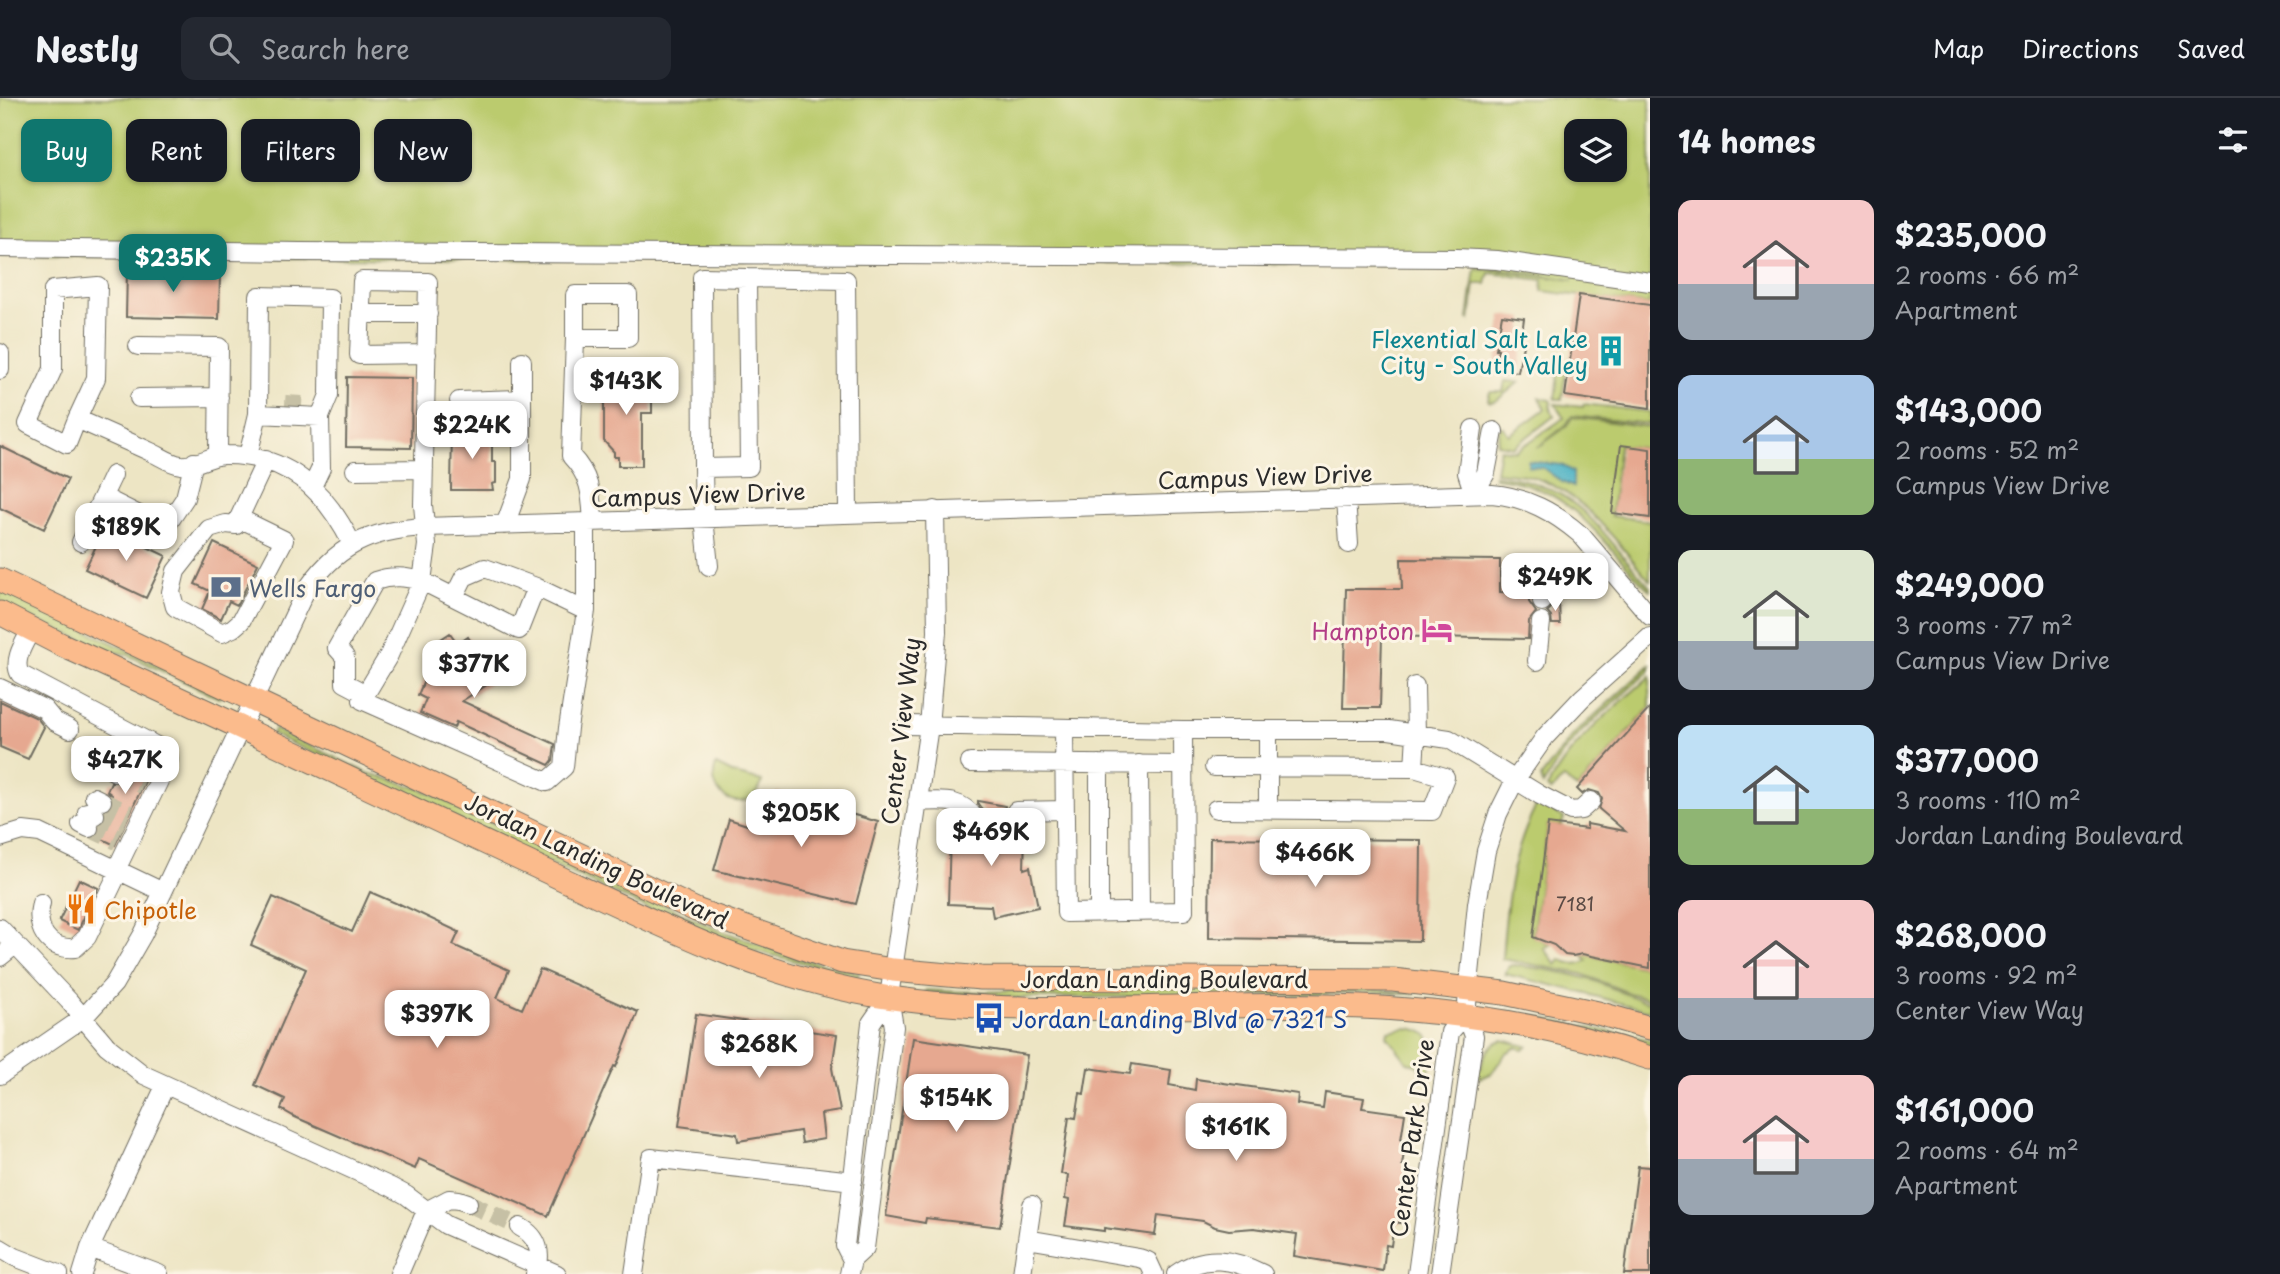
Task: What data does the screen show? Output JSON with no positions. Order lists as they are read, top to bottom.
{
  "streets": {
    "main road": ["Jordan Landing Boulevard"],
    "street": ["Campus View Drive", "Center View Way", "Center Park Drive"]
  },
  "crossings": [
    ["Campus View Drive", "Center View Way"],
    ["Campus View Drive", "Jordan Landing Boulevard"],
    ["Center View Way", "Jordan Landing Boulevard"],
    ["Jordan Landing Boulevard", "Center Park Drive"]
  ],
  "places": {
    "building": ["Flexential Salt Lake City - South Valley"],
    "bank": ["Wells Fargo"],
    "hotel": ["Hampton"],
    "restaurant": ["Chipotle"],
    "bus stop": ["Jordan Landing Blvd @ 7321 S"]
  },
  "house_numbers": ["7181"],
  "page": {
    "header": "Nestly",
    "search": "Search here",
    "nav": ["Map", "Directions", "Saved"],
    "heading": "14 homes",
    "chip": [
      "Buy",
      "Rent",
      "Filters",
      "New"
    ],
    "list": [
      {
        "name": "$235,000",
        "note": "2 rooms · 66 m² · Apartment"
      },
      {
        "name": "$143,000",
        "note": "2 rooms · 52 m² · Campus View Drive"
      },
      {
        "name": "$249,000",
        "note": "3 rooms · 77 m² · Campus View Drive"
      },
      {
        "name": "$377,000",
        "note": "3 rooms · 110 m² · Jordan Landing Boulevard"
      },
      {
        "name": "$268,000",
        "note": "3 rooms · 92 m² · Center View Way"
      },
      {
        "name": "$161,000",
        "note": "2 rooms · 64 m² · Apartment"
      }
    ],
    "price": [
      "$235K",
      "$143K",
      "$224K",
      "$189K",
      "$249K",
      "$377K",
      "$427K",
      "$205K",
      "$469K",
      "$466K",
      "$397K",
      "$268K",
      "$154K",
      "$161K"
    ]
  }
}
